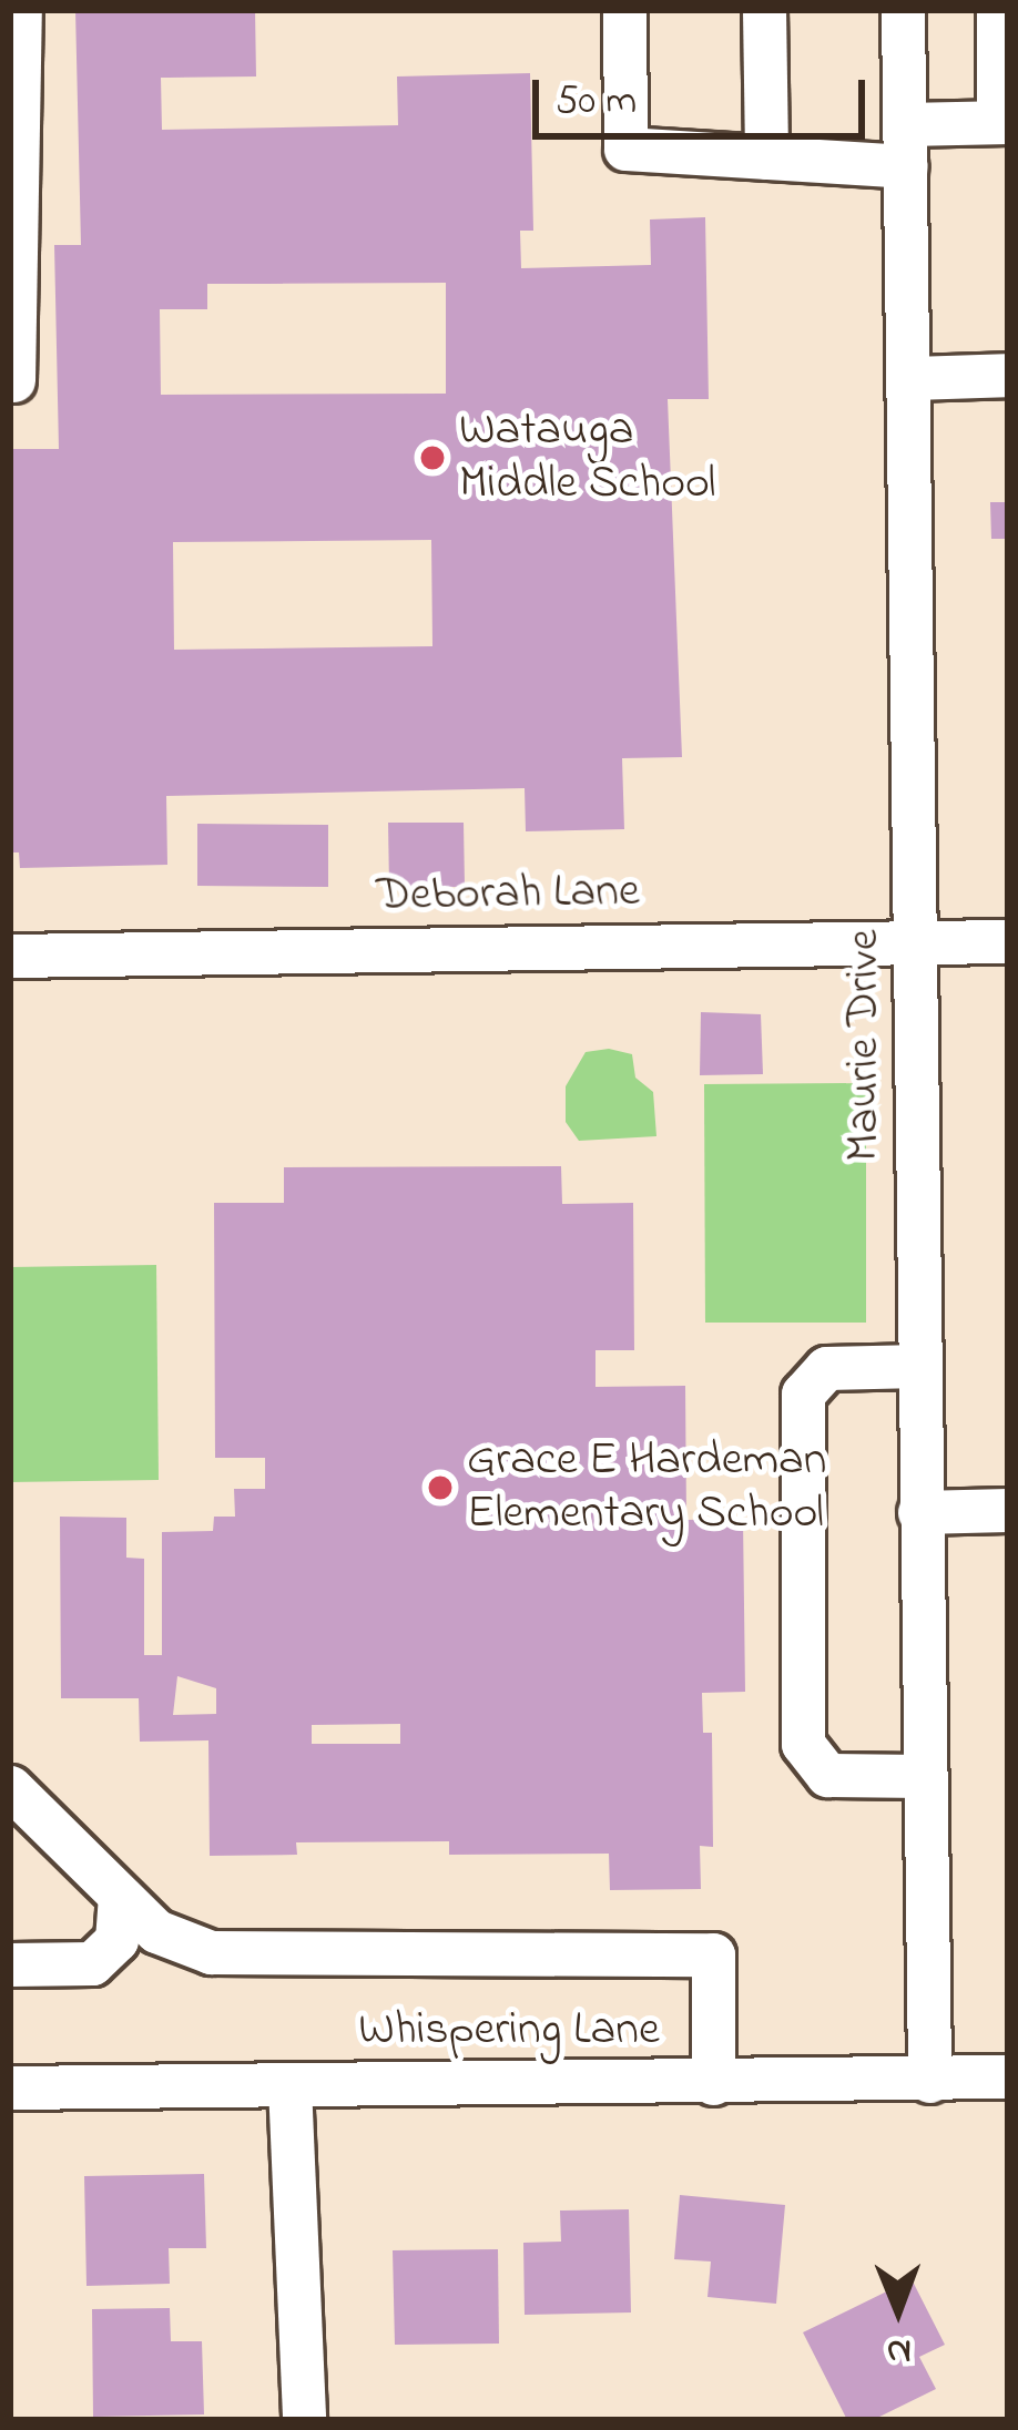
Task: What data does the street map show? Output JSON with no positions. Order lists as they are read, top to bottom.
{
  "streets": {
    "street": ["Deborah Lane", "Maurie Drive", "Whispering Lane"]
  },
  "crossings": [
    ["Deborah Lane", "Maurie Drive"],
    ["Maurie Drive", "Whispering Lane"]
  ],
  "places": ["Watauga Middle School", "Grace E Hardeman Elementary School"],
  "scale_bar": "50 m",
  "north": "bottom"
}
